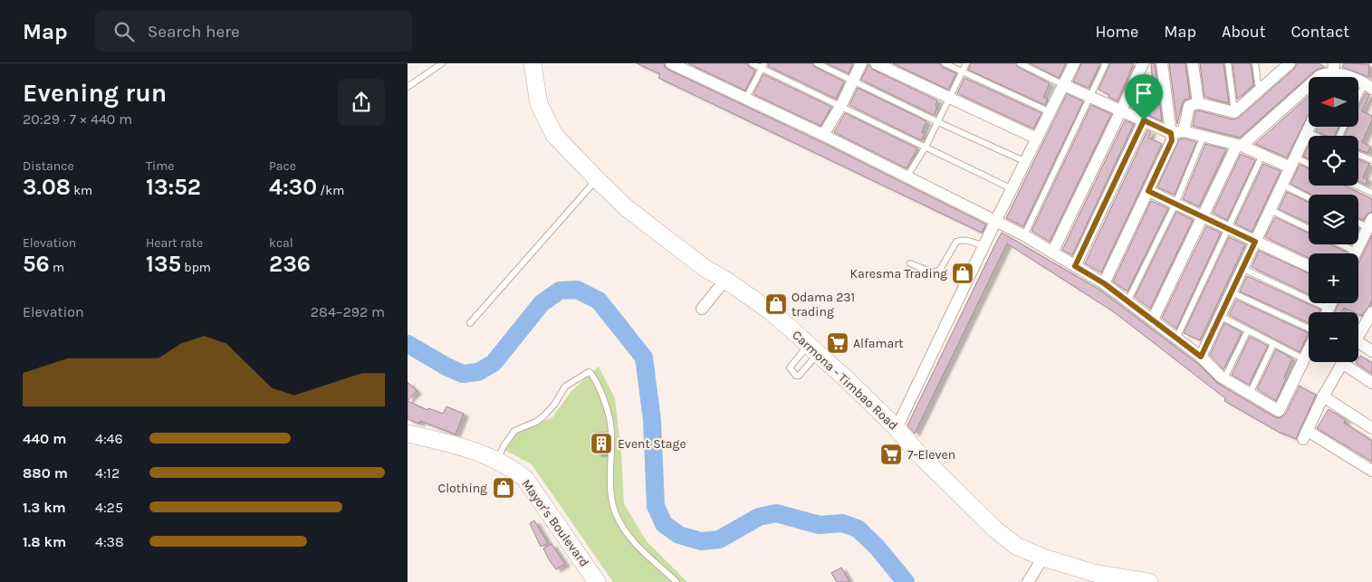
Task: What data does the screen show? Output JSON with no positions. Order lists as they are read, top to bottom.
{
  "streets": {
    "main road": ["Carmona - Timbao Road", "Mayor's Boulevard"]
  },
  "places": {
    "shop": ["Karesma Trading", "Odama 231 trading", "Clothing"],
    "supermarket": ["Alfamart", "7-Eleven"],
    "building": ["Event Stage"]
  },
  "north": "left",
  "page": {
    "header": "Map",
    "search": "Search here",
    "nav": [
      "Home",
      "Map",
      "About",
      "Contact"
    ],
    "heading": ["Evening run", "20:29 · 7 × 440 m"],
    "map_buttons": ["+", "−"],
    "stats": [
      ["Distance", "3.08 km"],
      ["Time", "13:52"],
      ["Pace", "4:30 /km"],
      ["Elevation", "56 m"],
      ["Heart rate", "135 bpm"],
      ["kcal", "236"]
    ],
    "chart": ["Elevation", "284–292 m"],
    "list": [
      {
        "name": "440 m",
        "note": "4:46"
      },
      {
        "name": "880 m",
        "note": "4:12"
      },
      {
        "name": "1.3 km",
        "note": "4:25"
      },
      {
        "name": "1.8 km",
        "note": "4:38"
      }
    ]
  }
}
